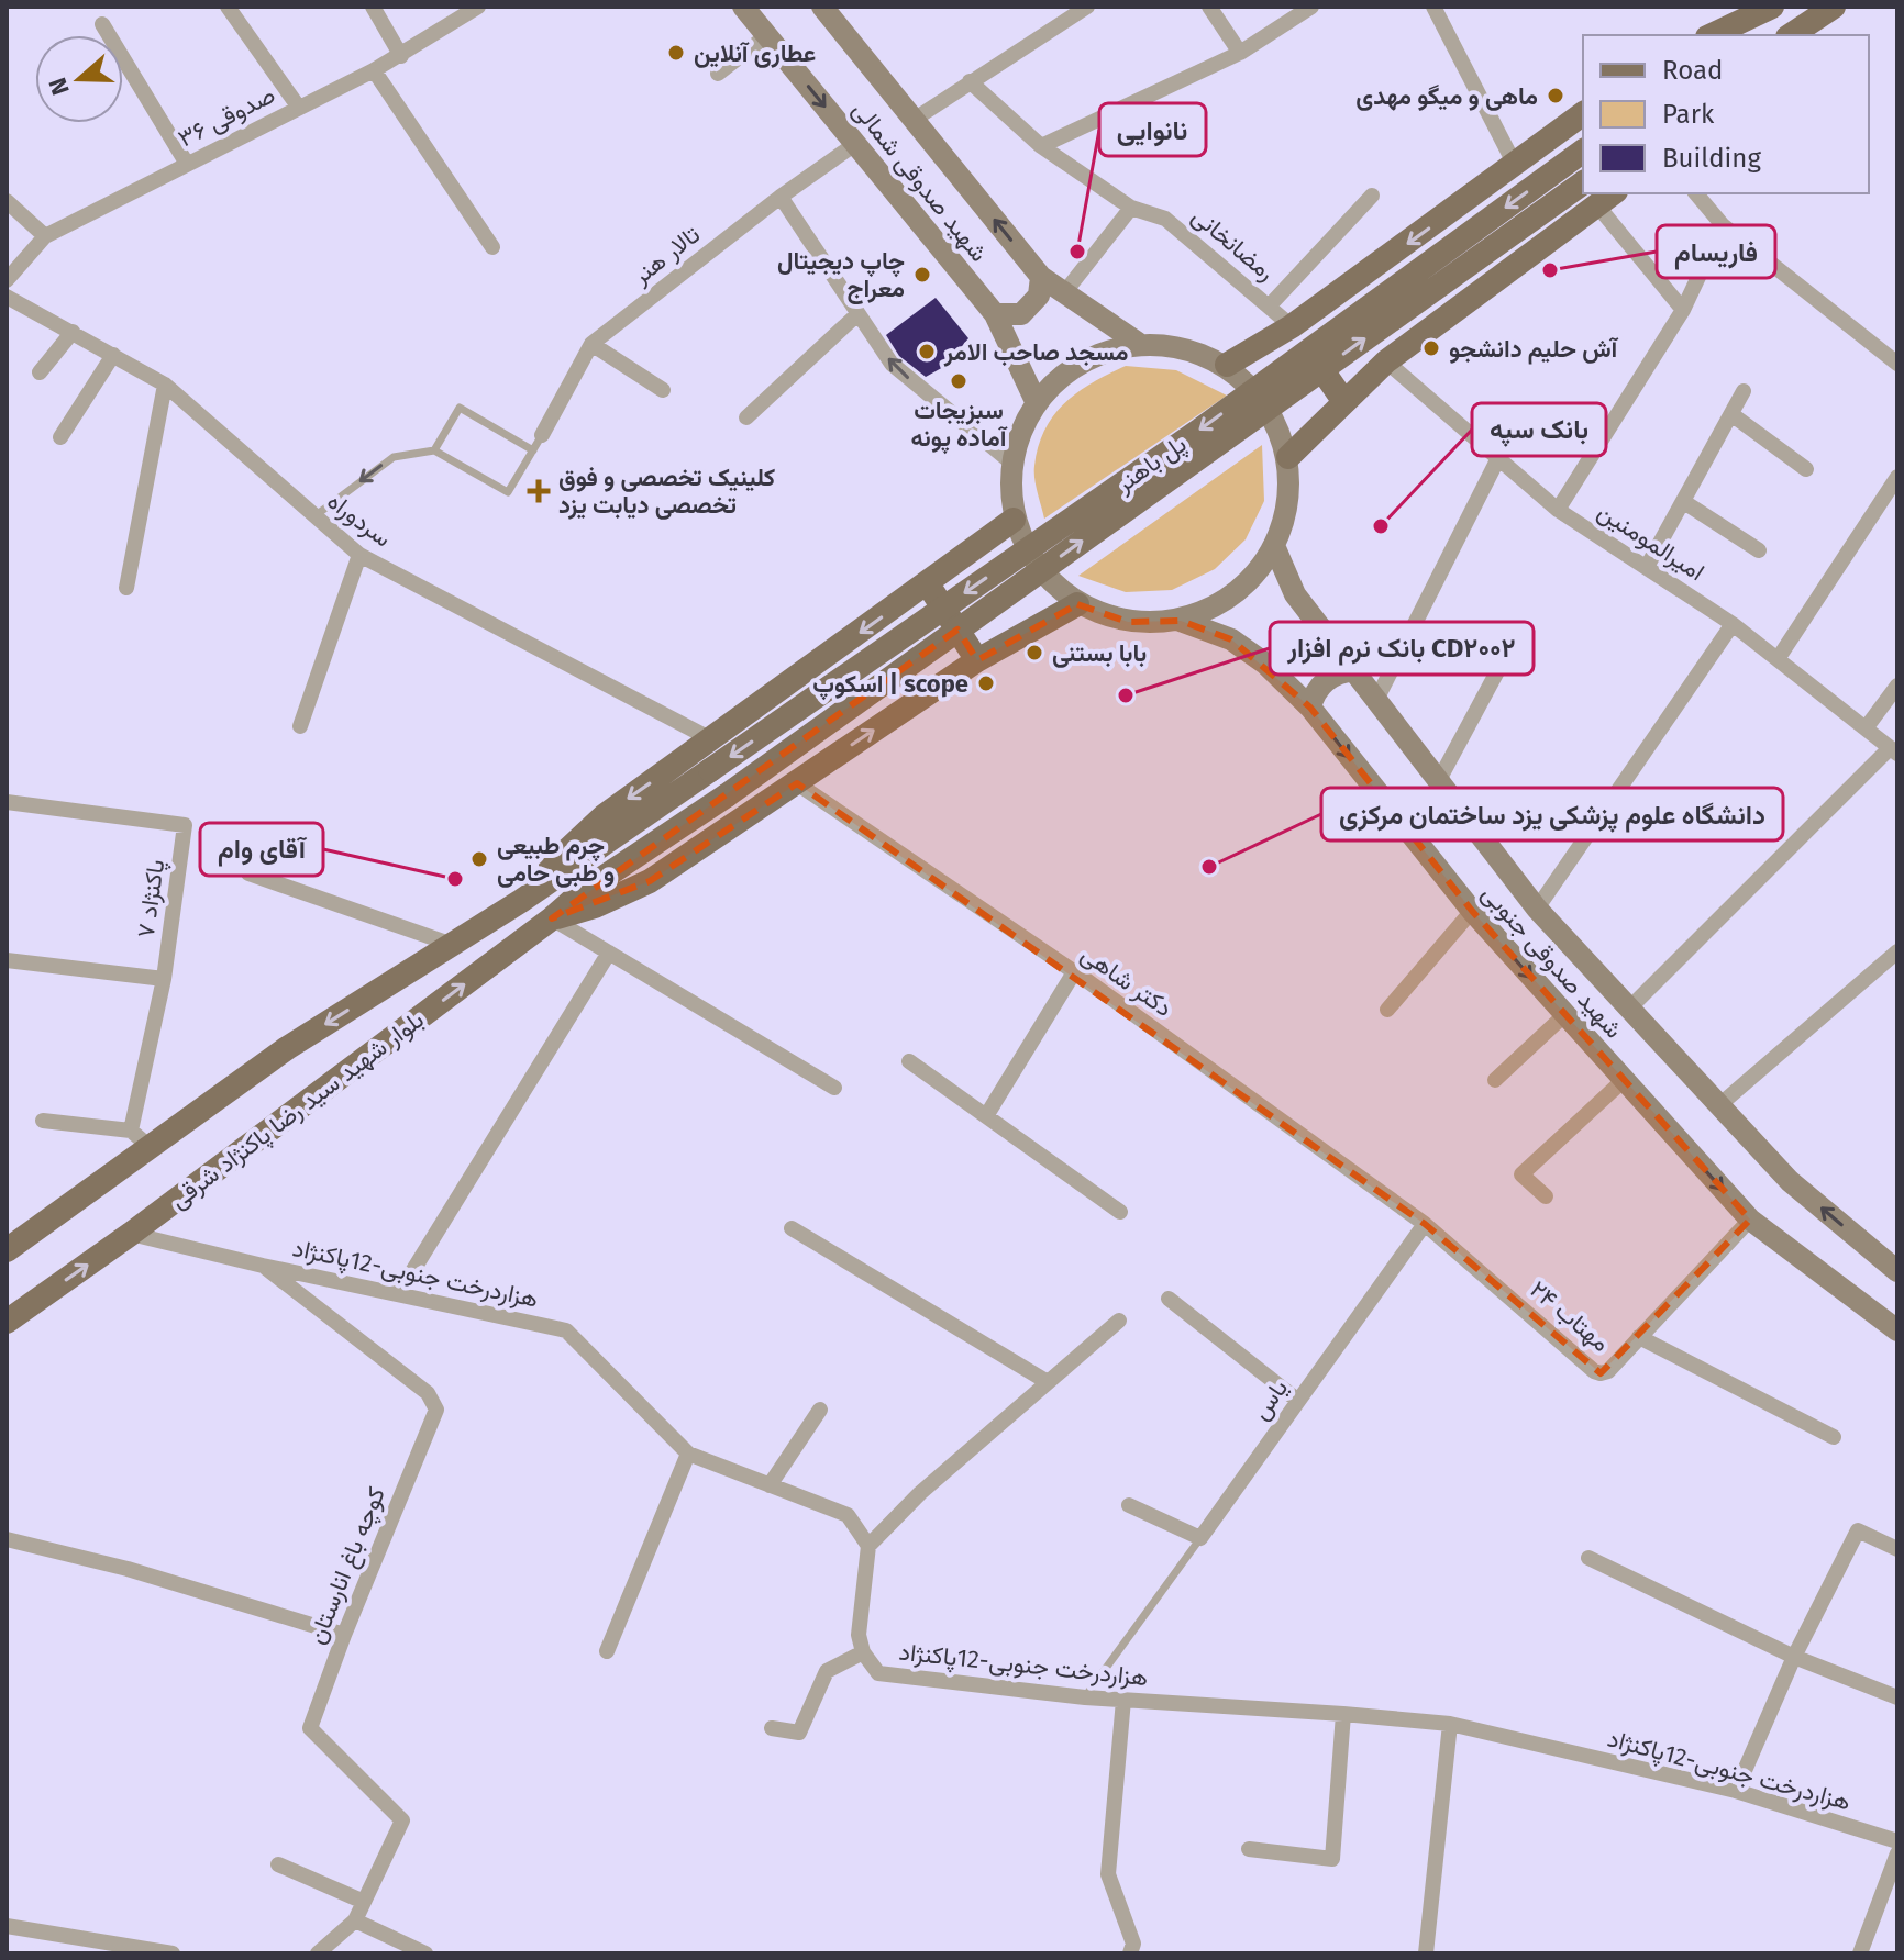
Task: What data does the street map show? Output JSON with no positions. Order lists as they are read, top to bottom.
{
  "streets": {
    "main road": [
      "شهید صدوقی شمالی",
      "پل باهنر",
      "شهید صدوقی جنوبی",
      "بلوار شهید سید رضا پاکنژاد شرقی"
    ],
    "street": [
      "صدوقی ۳۶",
      "رمضانخانی",
      "تالار هنر",
      "سردوراه",
      "امیرالمومنین",
      "پاکنژاد ۷",
      "دکتر شاهی",
      "هزاردرخت جنوبی-12پاکنژاد",
      "مهتاب ۲۴",
      "یاس",
      "کوچه باغ انارستان"
    ]
  },
  "crossings": [
    ["شهید صدوقی شمالی", "تالار هنر"],
    ["شهید صدوقی شمالی", "شهید صدوقی جنوبی"],
    ["پل باهنر", "بلوار شهید سید رضا پاکنژاد شرقی"],
    ["پاکنژاد ۷", "بلوار شهید سید رضا پاکنژاد شرقی"],
    ["شهید صدوقی جنوبی", "مهتاب ۲۴"],
    ["دکتر شاهی", "مهتاب ۲۴"],
    ["دکتر شاهی", "یاس"],
    ["بلوار شهید سید رضا پاکنژاد شرقی", "هزاردرخت جنوبی-12پاکنژاد"],
    ["هزاردرخت جنوبی-12پاکنژاد", "کوچه باغ انارستان"],
    ["مهتاب ۲۴", "یاس"]
  ],
  "places": {
    "other": [
      "عطاری آنلاین",
      "ماهی و میگو مهدی",
      "نانوایی",
      "فاریسام",
      "چاپ دیجیتال معراج",
      "آش حلیم دانشجو",
      "مسجد صاحب الامر",
      "سبزیجات آماده پونه",
      "بانک سپه",
      "بابا بستنی",
      "اسکوپ | scope",
      "بانک نرم افزار CD۲۰۰۲",
      "چرم طبیعی و طبی حامی",
      "دانشگاه علوم پزشکی یزد ساختمان مرکزی",
      "آقای وام"
    ],
    "health": ["کلینیک تخصصی و فوق تخصصی دیابت یزد"]
  },
  "legend": ["Road", "Park", "Building"],
  "north": "left"
}
